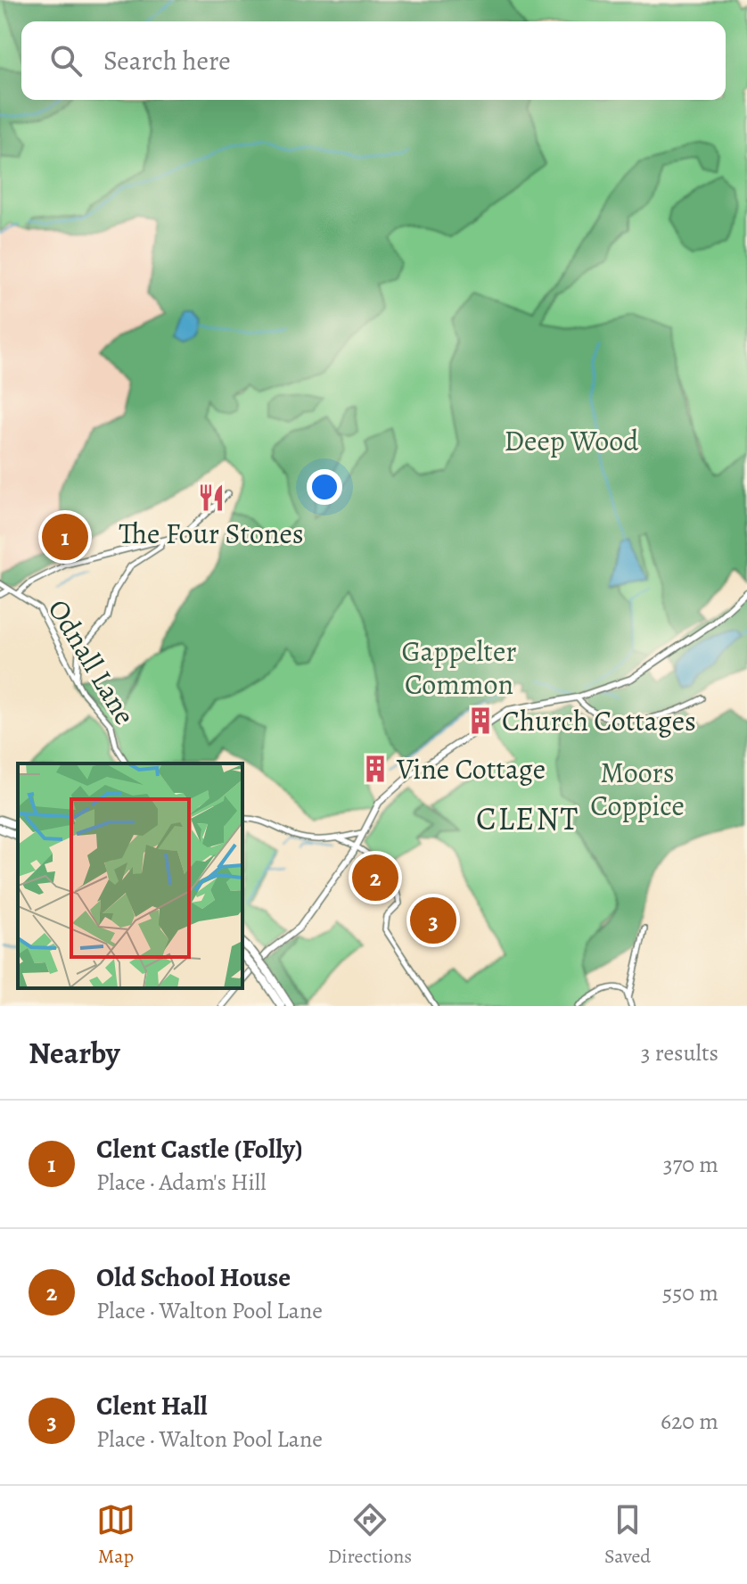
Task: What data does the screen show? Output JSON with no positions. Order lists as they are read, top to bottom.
{
  "streets": {
    "street": ["Odnall Lane"]
  },
  "districts": ["CLENT"],
  "parks": ["Deep Wood", "Gappelter Common", "Moors Coppice"],
  "places": {
    "restaurant": ["The Four Stones"],
    "building": ["Church Cottages", "Vine Cottage"]
  },
  "page": {
    "search": "Search here",
    "pins": ["1", "2", "3"],
    "heading": ["Nearby", "3 results"],
    "list": [
      {
        "mark": "1",
        "name": "Clent Castle (Folly)",
        "note": "Place · Adam's Hill",
        "value": "370 m"
      },
      {
        "mark": "2",
        "name": "Old School House",
        "note": "Place · Walton Pool Lane",
        "value": "550 m"
      },
      {
        "mark": "3",
        "name": "Clent Hall",
        "note": "Place · Walton Pool Lane",
        "value": "620 m"
      }
    ],
    "nav": ["Map", "Directions", "Saved"]
  }
}
